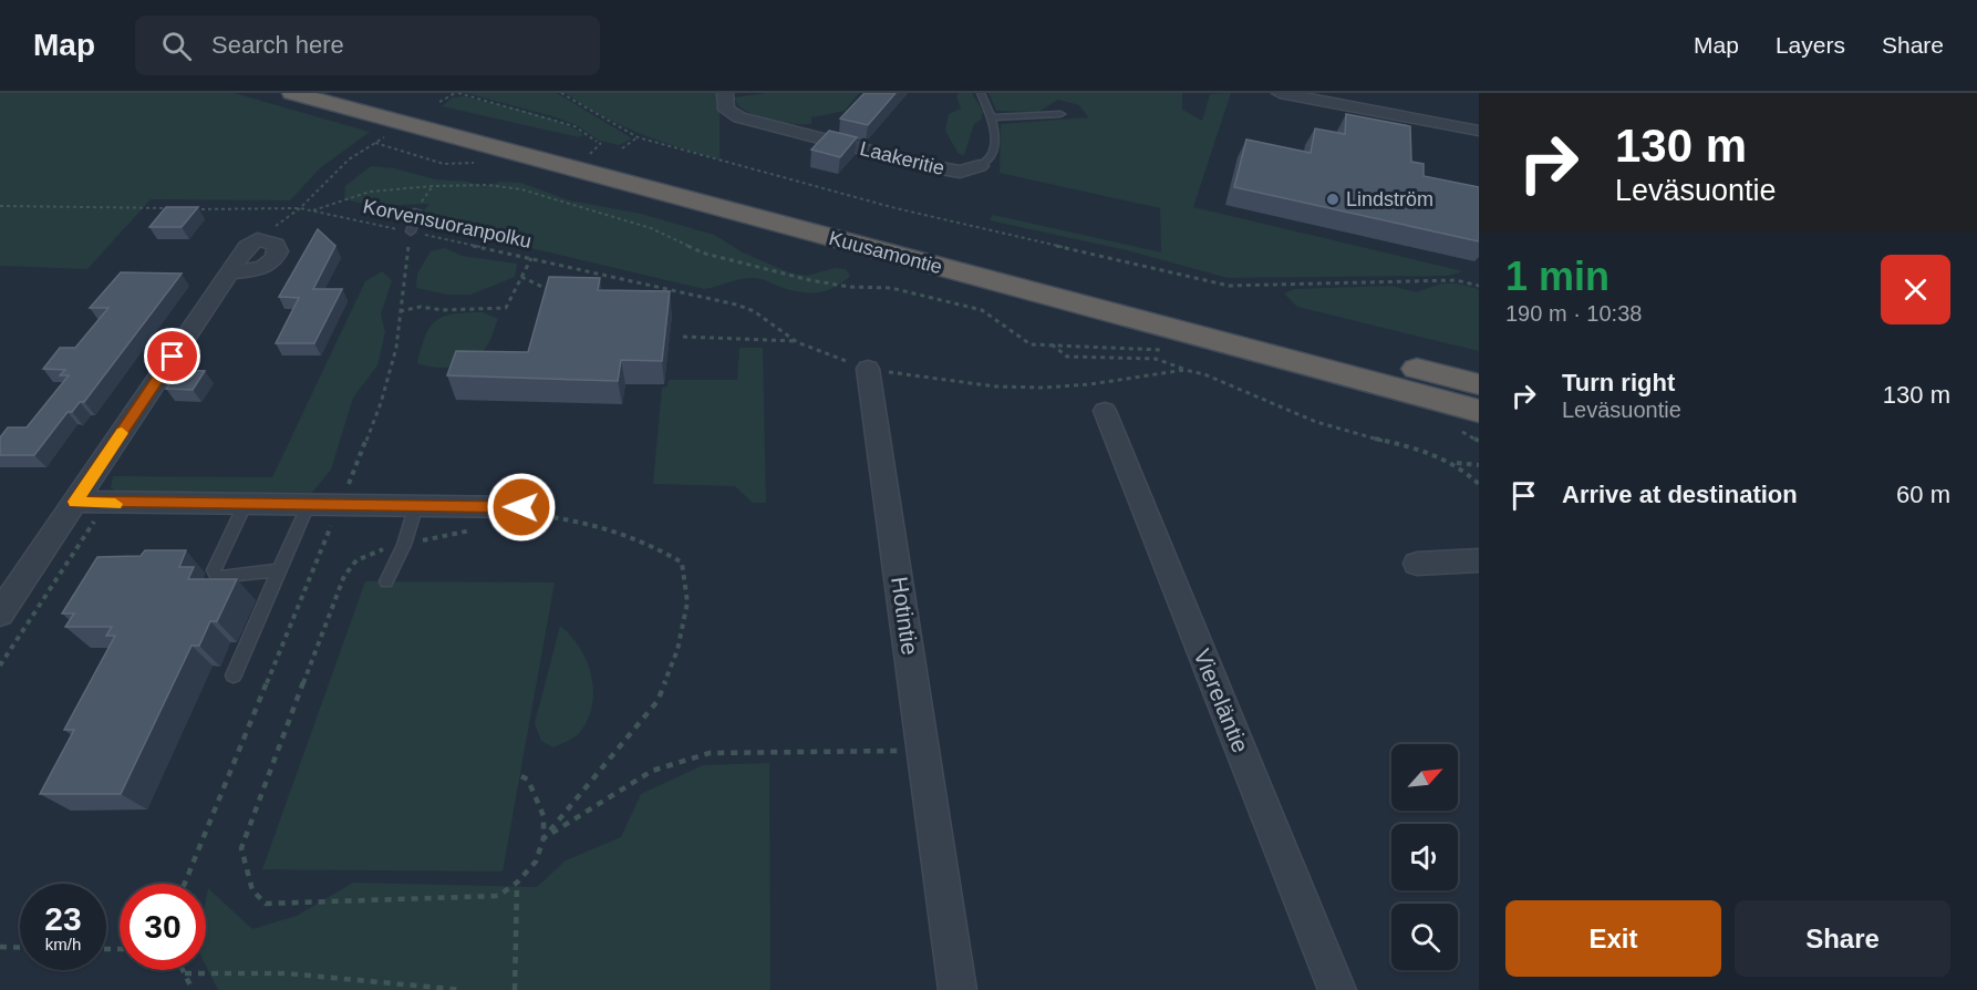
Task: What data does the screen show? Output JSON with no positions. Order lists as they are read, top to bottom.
{
  "streets": {
    "highway": ["Kuusamontie"],
    "street": ["Laakeritie", "Hotintie", "Viereläntie"],
    "path": ["Korvensuoranpolku"]
  },
  "crossings": [
    ["Korvensuoranpolku", "Hotintie"]
  ],
  "places": ["Lindström"],
  "north": "top right",
  "page": {
    "header": "Map",
    "search": "Search here",
    "nav": ["Map", "Layers", "Share"],
    "turn": ["130 m", "Leväsuontie"],
    "heading": ["1 min", "190 m · 10:38"],
    "list": [
      {
        "name": "Turn right",
        "note": "Leväsuontie",
        "value": "130 m"
      },
      {
        "name": "Arrive at destination",
        "value": "60 m"
      }
    ],
    "speed": "23 km/h",
    "limit": "30",
    "buttons": ["Exit", "Share"]
  }
}
